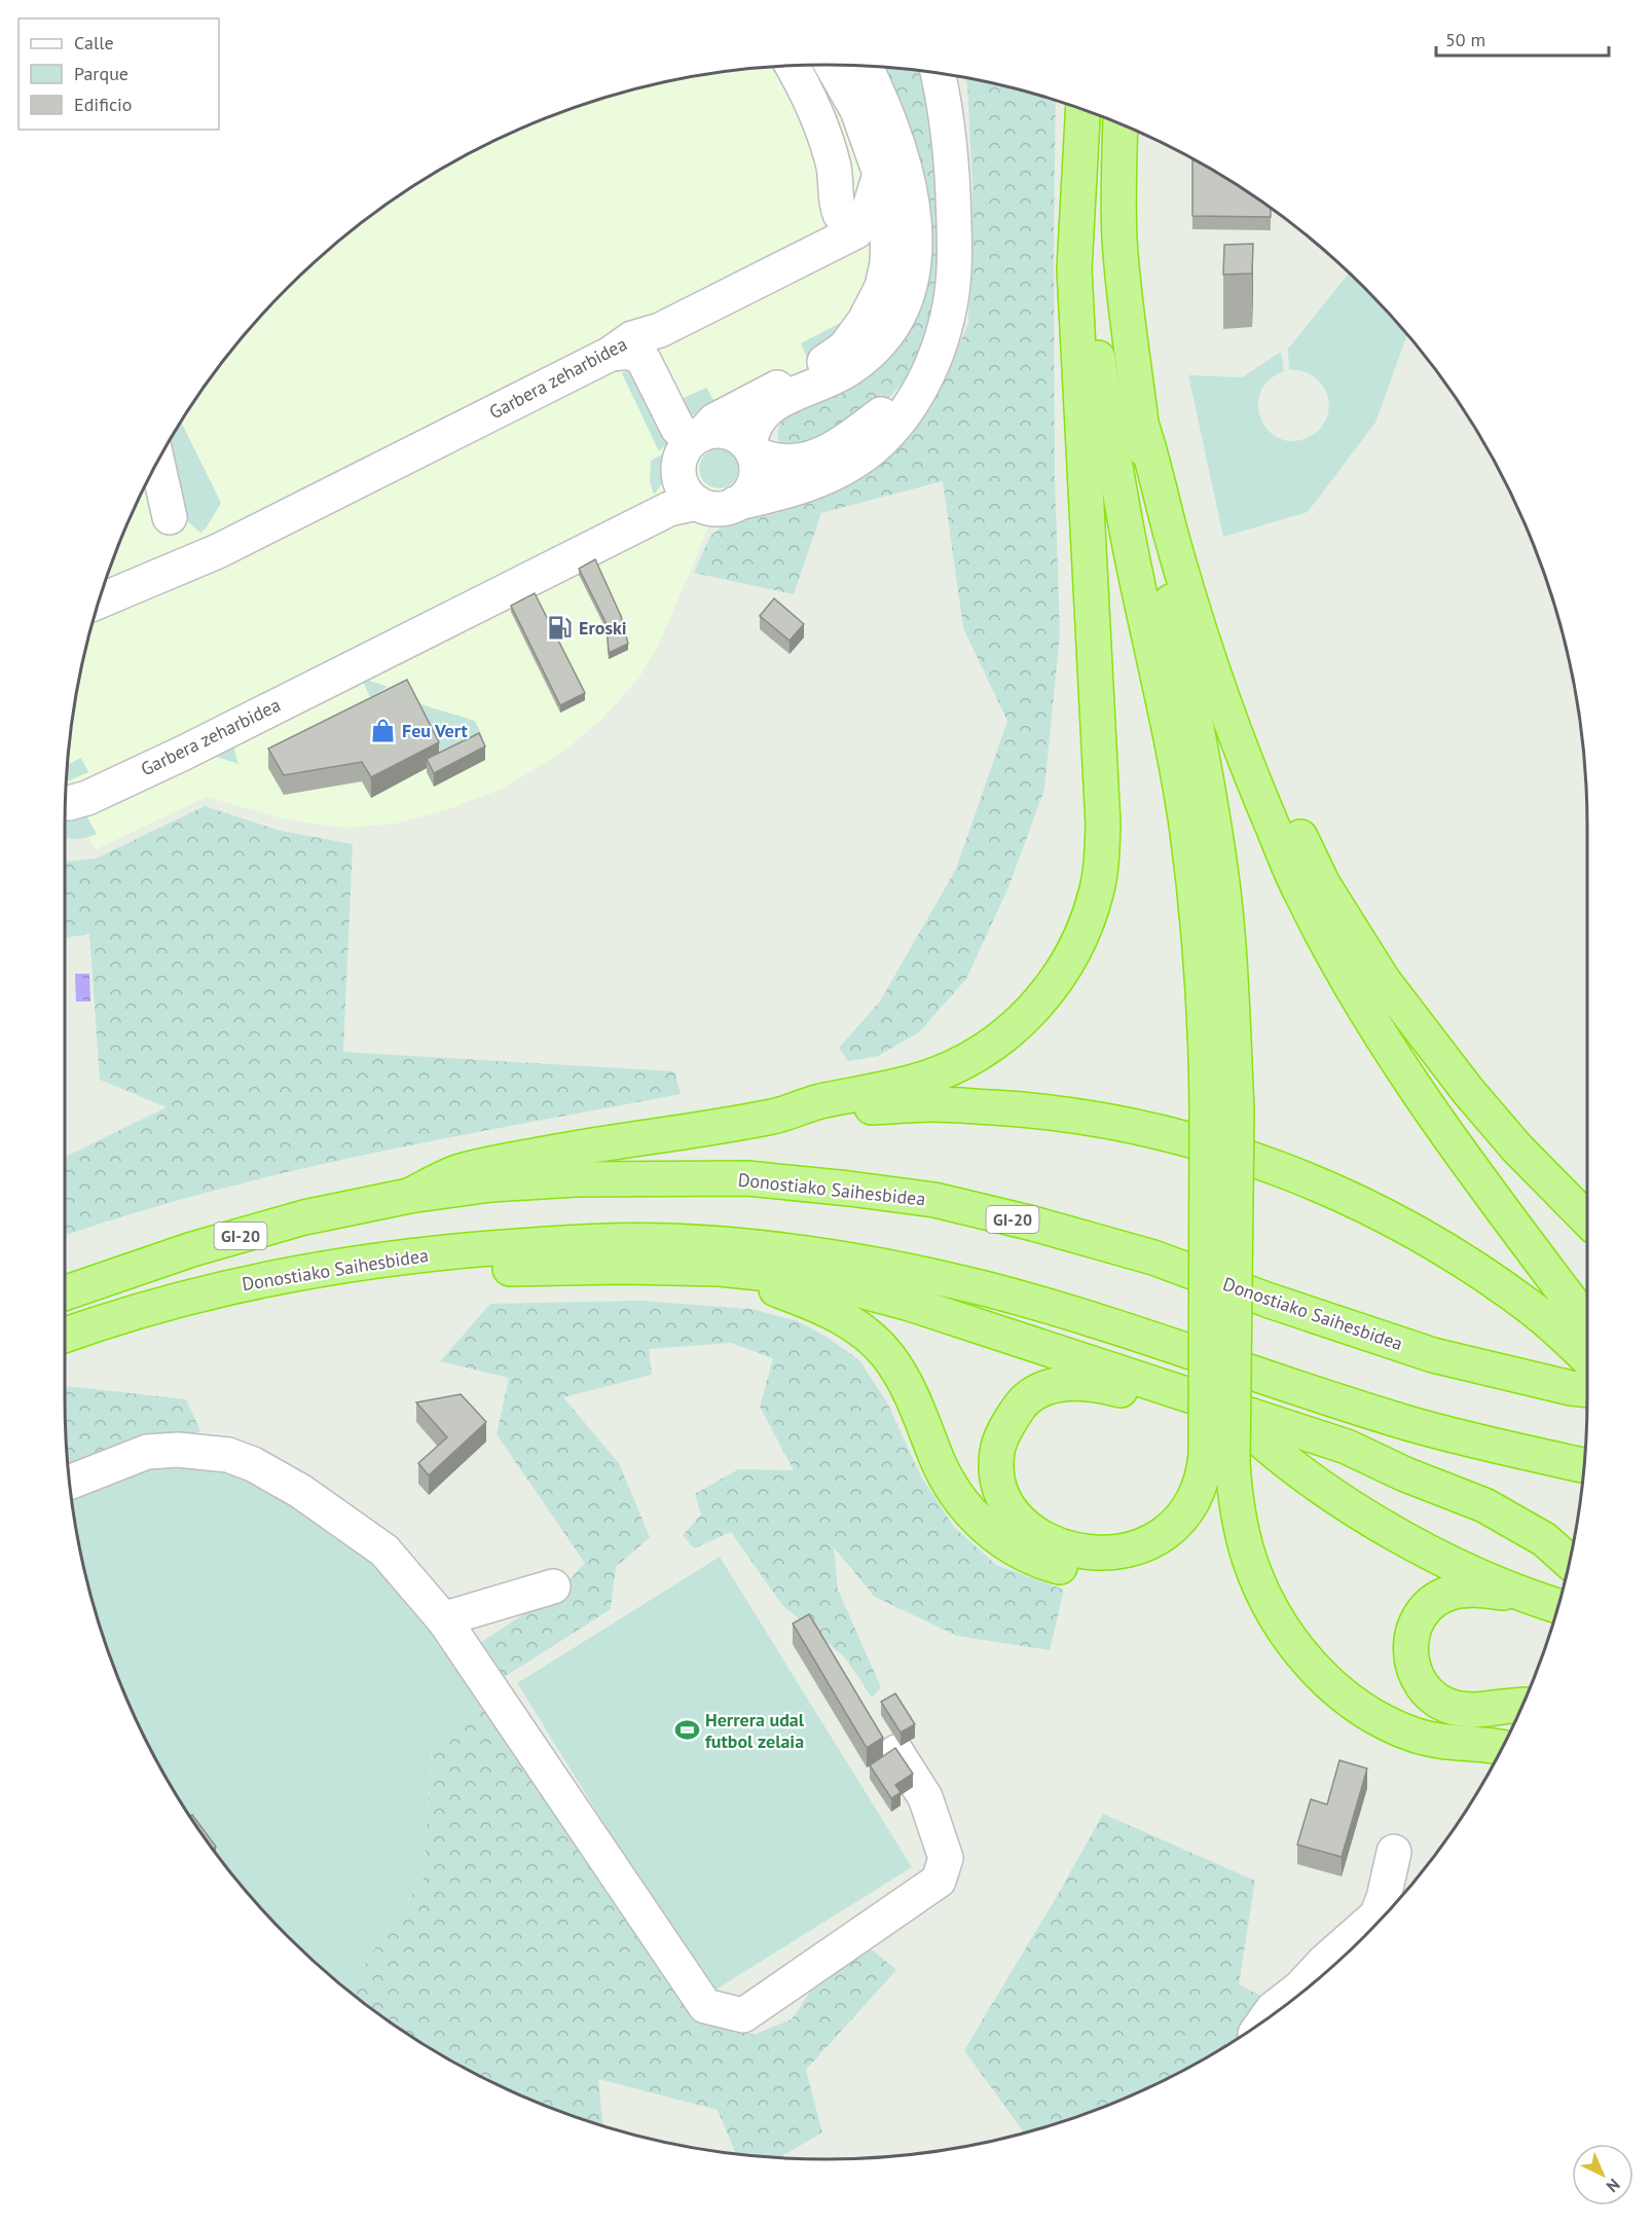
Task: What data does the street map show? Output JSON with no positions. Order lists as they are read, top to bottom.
{
  "streets": {
    "highway": ["Donostiako Saihesbidea", "GI-20"],
    "street": ["Garbera zeharbidea"]
  },
  "places": {
    "fuel station": ["Eroski"],
    "shop": ["Feu Vert"],
    "sports": ["Herrera udal futbol zelaia"]
  },
  "legend": ["Calle", "Parque", "Edificio"],
  "scale_bar": "50 m",
  "north": "bottom right"
}
